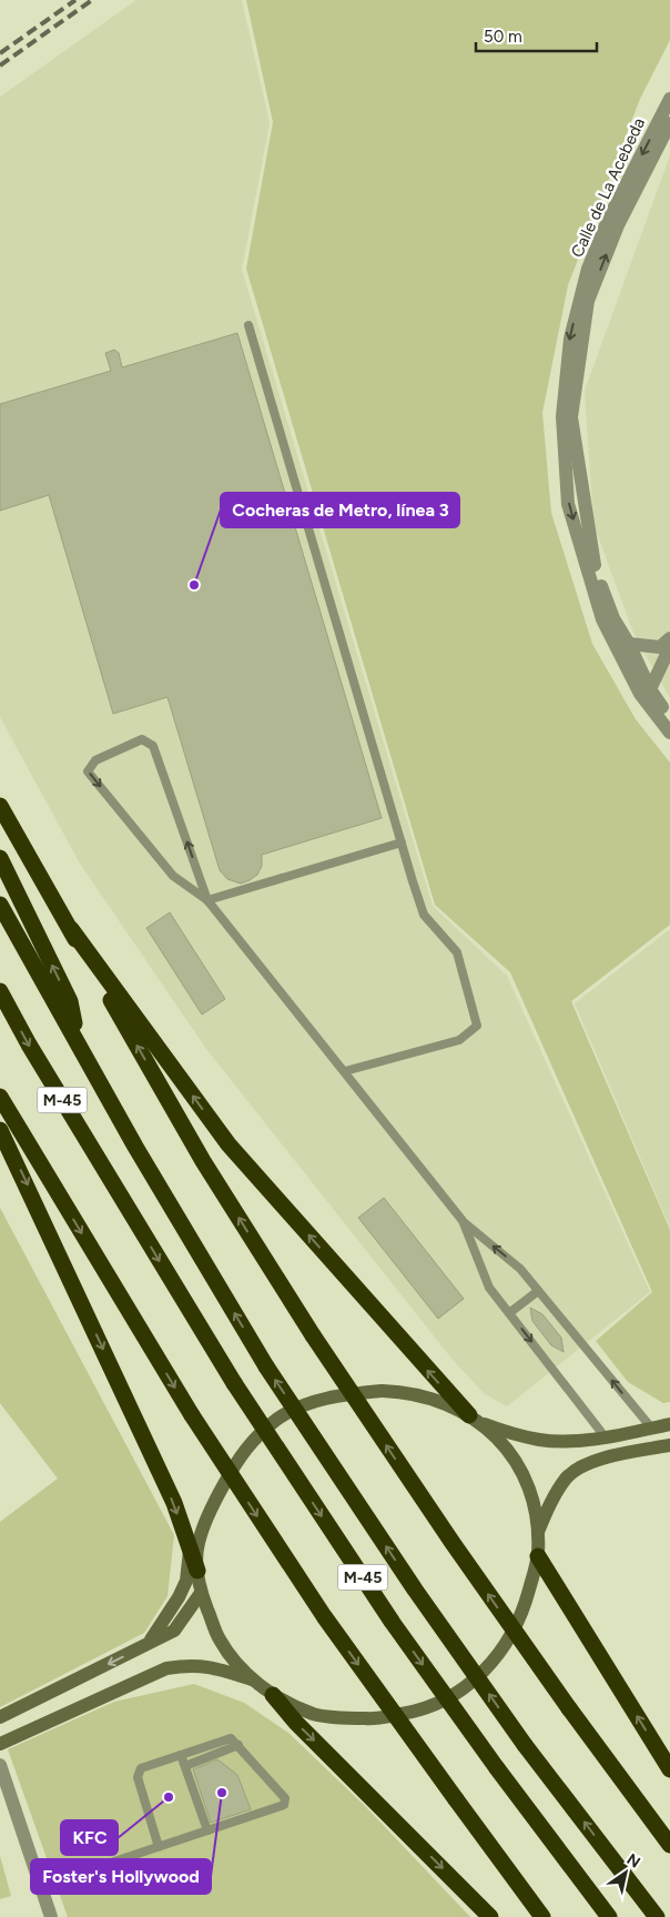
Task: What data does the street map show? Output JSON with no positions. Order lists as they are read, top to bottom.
{
  "streets": {
    "highway": ["M-45"],
    "street": ["Calle de La Acebeda"]
  },
  "places": ["Cocheras de Metro, línea 3", "Foster's Hollywood", "KFC"],
  "scale_bar": "50 m",
  "north": "top right"
}
